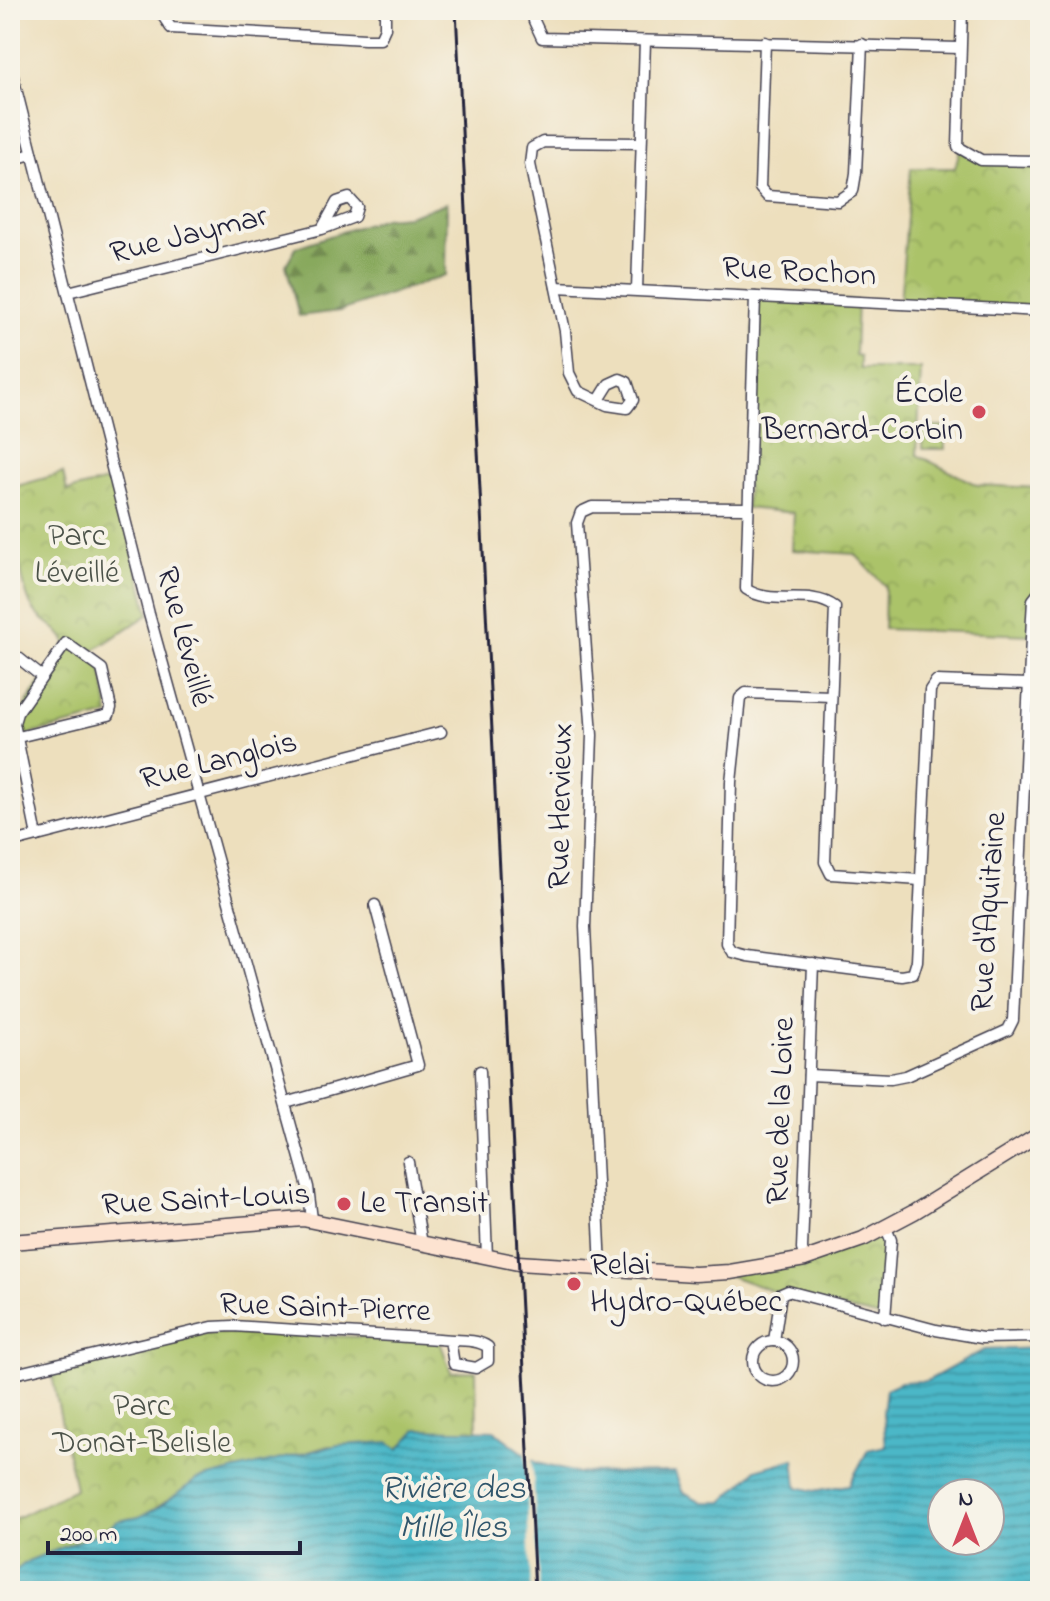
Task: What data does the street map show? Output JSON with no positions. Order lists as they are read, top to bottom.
{
  "streets": {
    "main road": ["Rue Saint-Louis"],
    "street": [
      "Rue Jaymar",
      "Rue Rochon",
      "Rue Léveillé",
      "Rue Langlois",
      "Rue Hervieux",
      "Rue d'Aquitaine",
      "Rue de la Loire",
      "Rue Saint-Pierre"
    ]
  },
  "crossings": [
    ["Rue Jaymar", "Rue Léveillé"],
    ["Rue Léveillé", "Rue Langlois"],
    ["Rue Léveillé", "Rue Saint-Louis"],
    ["Rue Hervieux", "Rue Saint-Louis"],
    ["Rue d'Aquitaine", "Rue de la Loire"],
    ["Rue de la Loire", "Rue Saint-Louis"]
  ],
  "water": ["Rivière des Mille Îles"],
  "parks": ["Parc Léveillé", "Parc Donat-Belisle"],
  "places": ["École Bernard-Corbin", "Le Transit", "Relai Hydro-Québec"],
  "scale_bar": "200 m",
  "north": "top"
}
